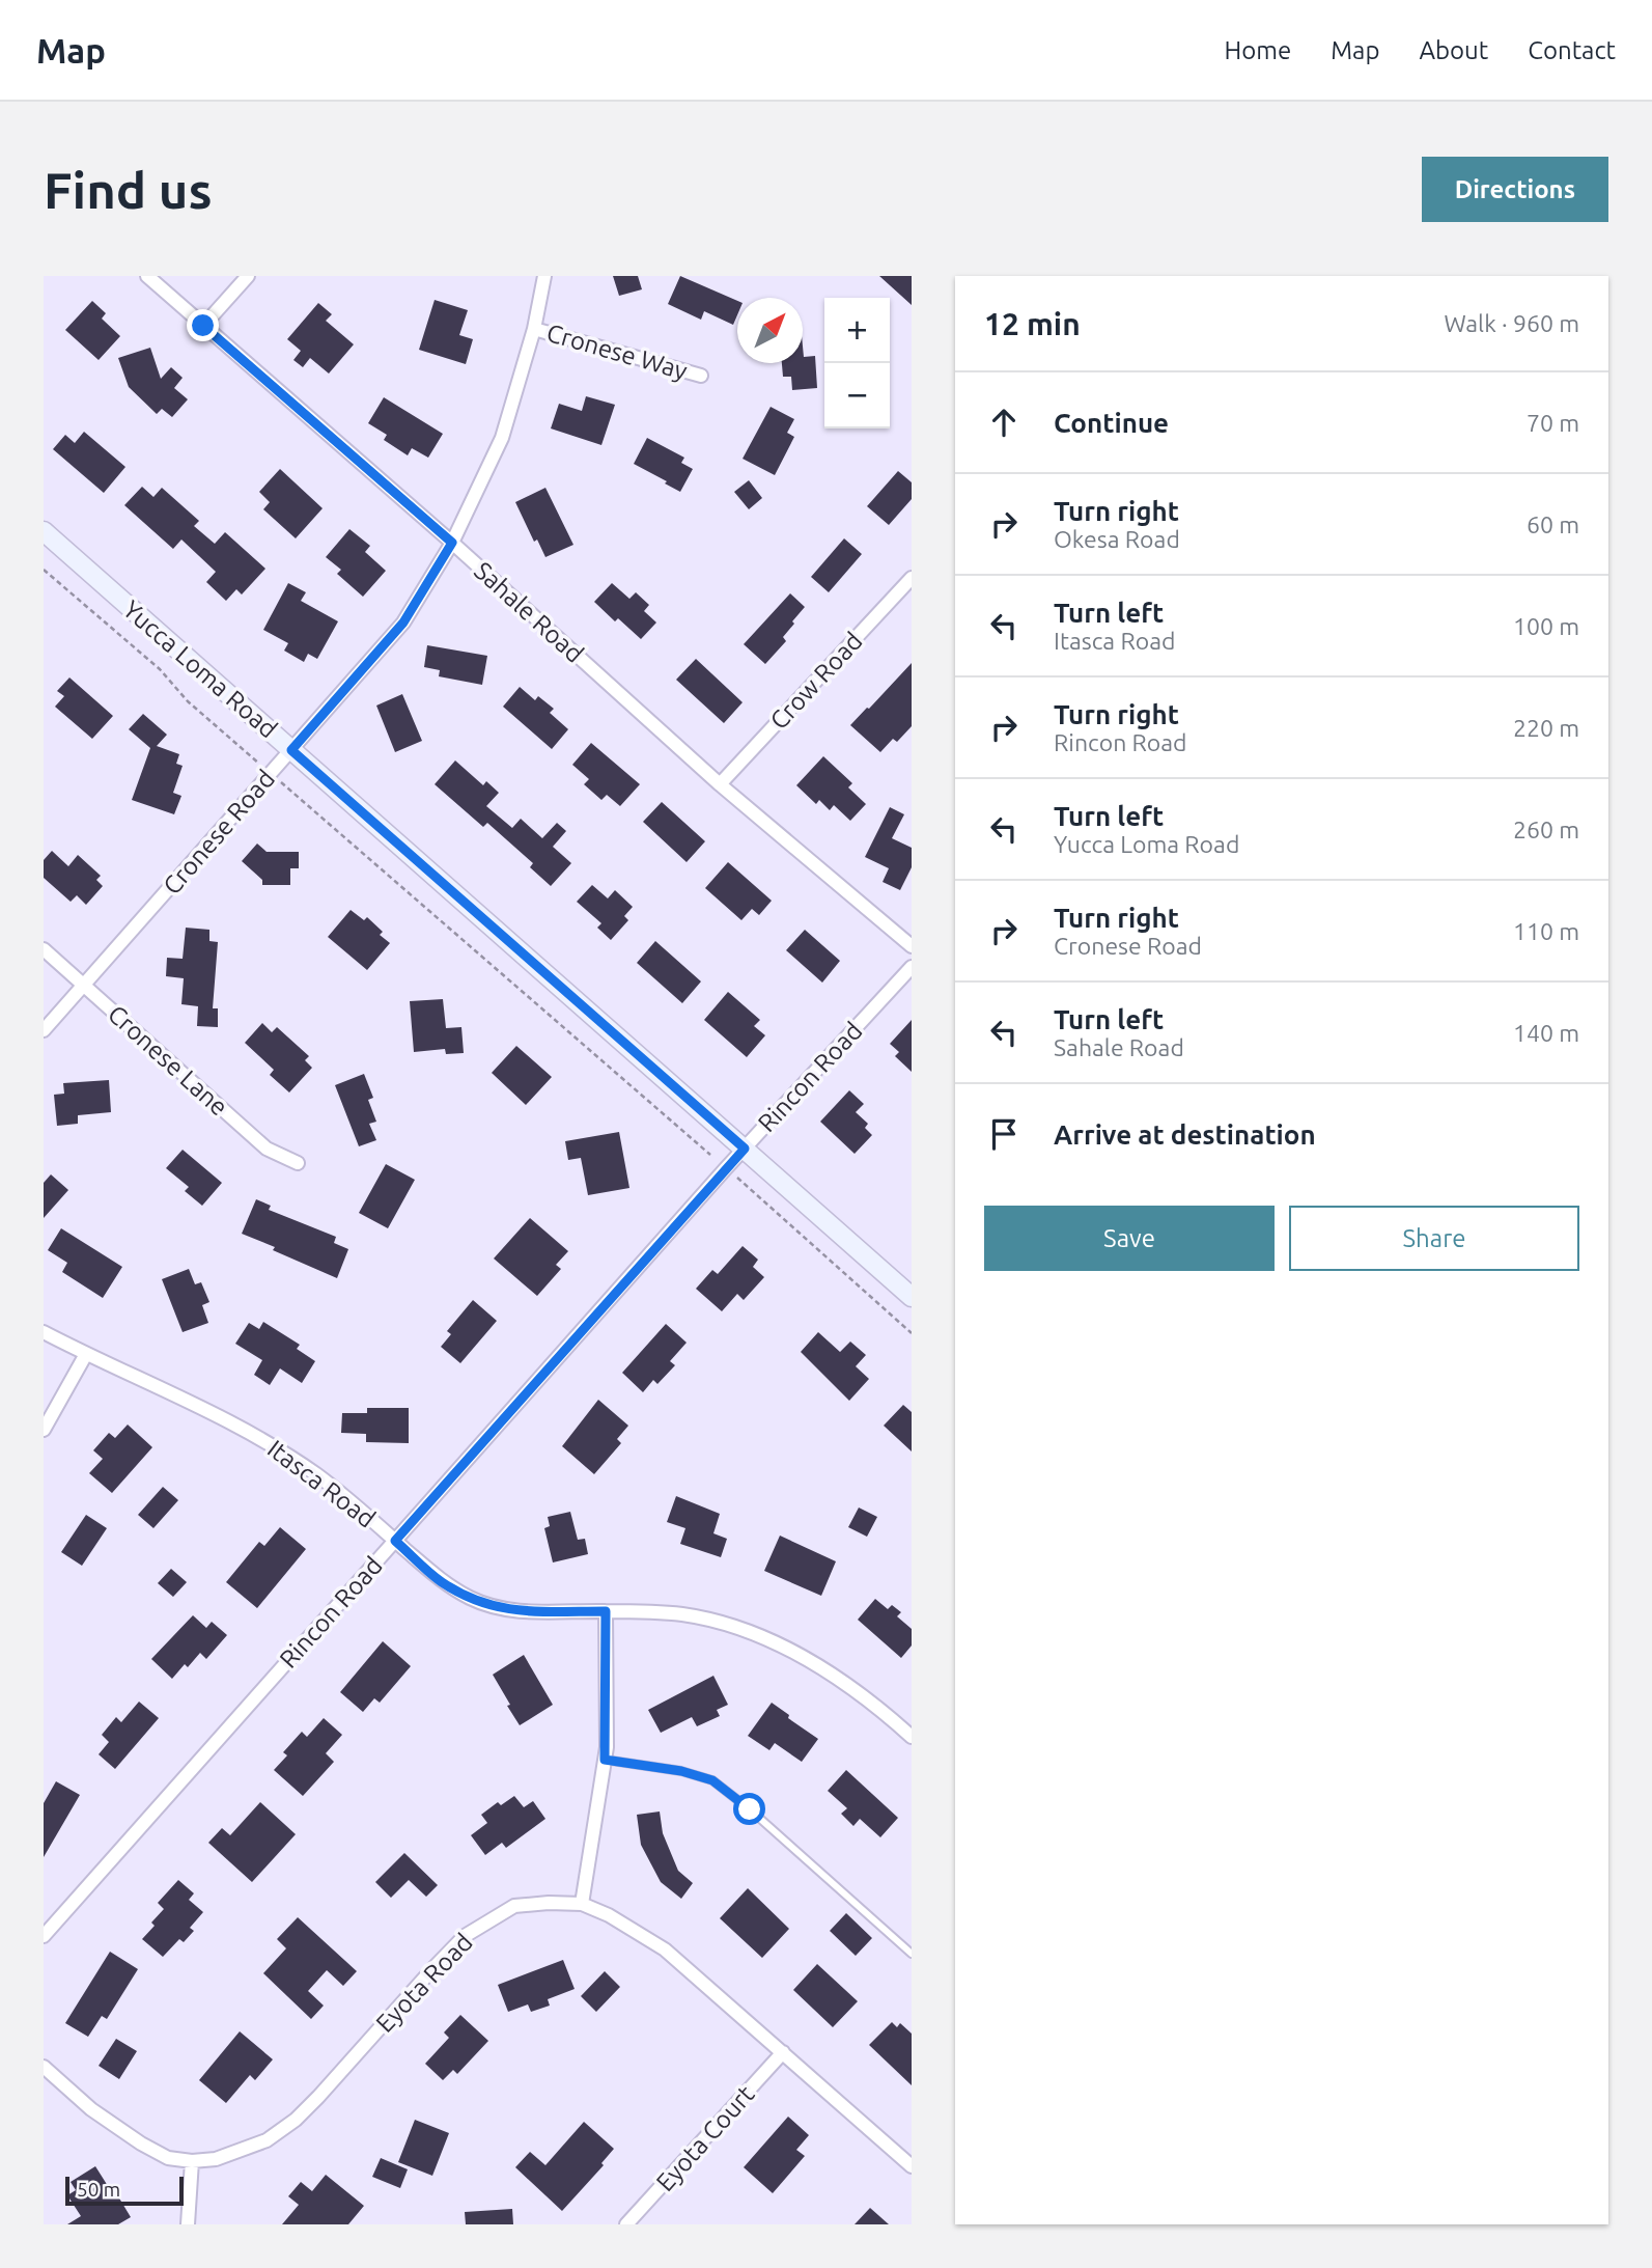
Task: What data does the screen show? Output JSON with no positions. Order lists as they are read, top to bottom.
{
  "streets": {
    "main road": ["Yucca Loma Road"],
    "street": [
      "Cronese Way",
      "Sahale Road",
      "Crow Road",
      "Cronese Road",
      "Cronese Lane",
      "Rincon Road",
      "Itasca Road",
      "Eyota Road",
      "Eyota Court"
    ]
  },
  "crossings": [
    ["Cronese Way", "Cronese Road"],
    ["Sahale Road", "Crow Road"],
    ["Sahale Road", "Cronese Road"],
    ["Yucca Loma Road", "Cronese Road"],
    ["Yucca Loma Road", "Rincon Road"],
    ["Cronese Road", "Cronese Lane"],
    ["Rincon Road", "Itasca Road"],
    ["Eyota Road", "Eyota Court"]
  ],
  "scale_bar": "50 m",
  "north": "top right",
  "page": {
    "header": "Map",
    "nav": [
      "Home",
      "Map",
      "About",
      "Contact"
    ],
    "buttons": [
      "Directions",
      ["Save", "Share"]
    ],
    "title": "Find us",
    "heading": ["12 min", "Walk · 960 m"],
    "map_buttons": ["+", "−"],
    "list": [
      ["Continue", "70 m"],
      ["Turn right", "Okesa Road", "60 m"],
      ["Turn left", "Itasca Road", "100 m"],
      ["Turn right", "Rincon Road", "220 m"],
      ["Turn left", "Yucca Loma Road", "260 m"],
      ["Turn right", "Cronese Road", "110 m"],
      ["Turn left", "Sahale Road", "140 m"],
      "Arrive at destination"
    ],
    "scale": "50 m"
  }
}
